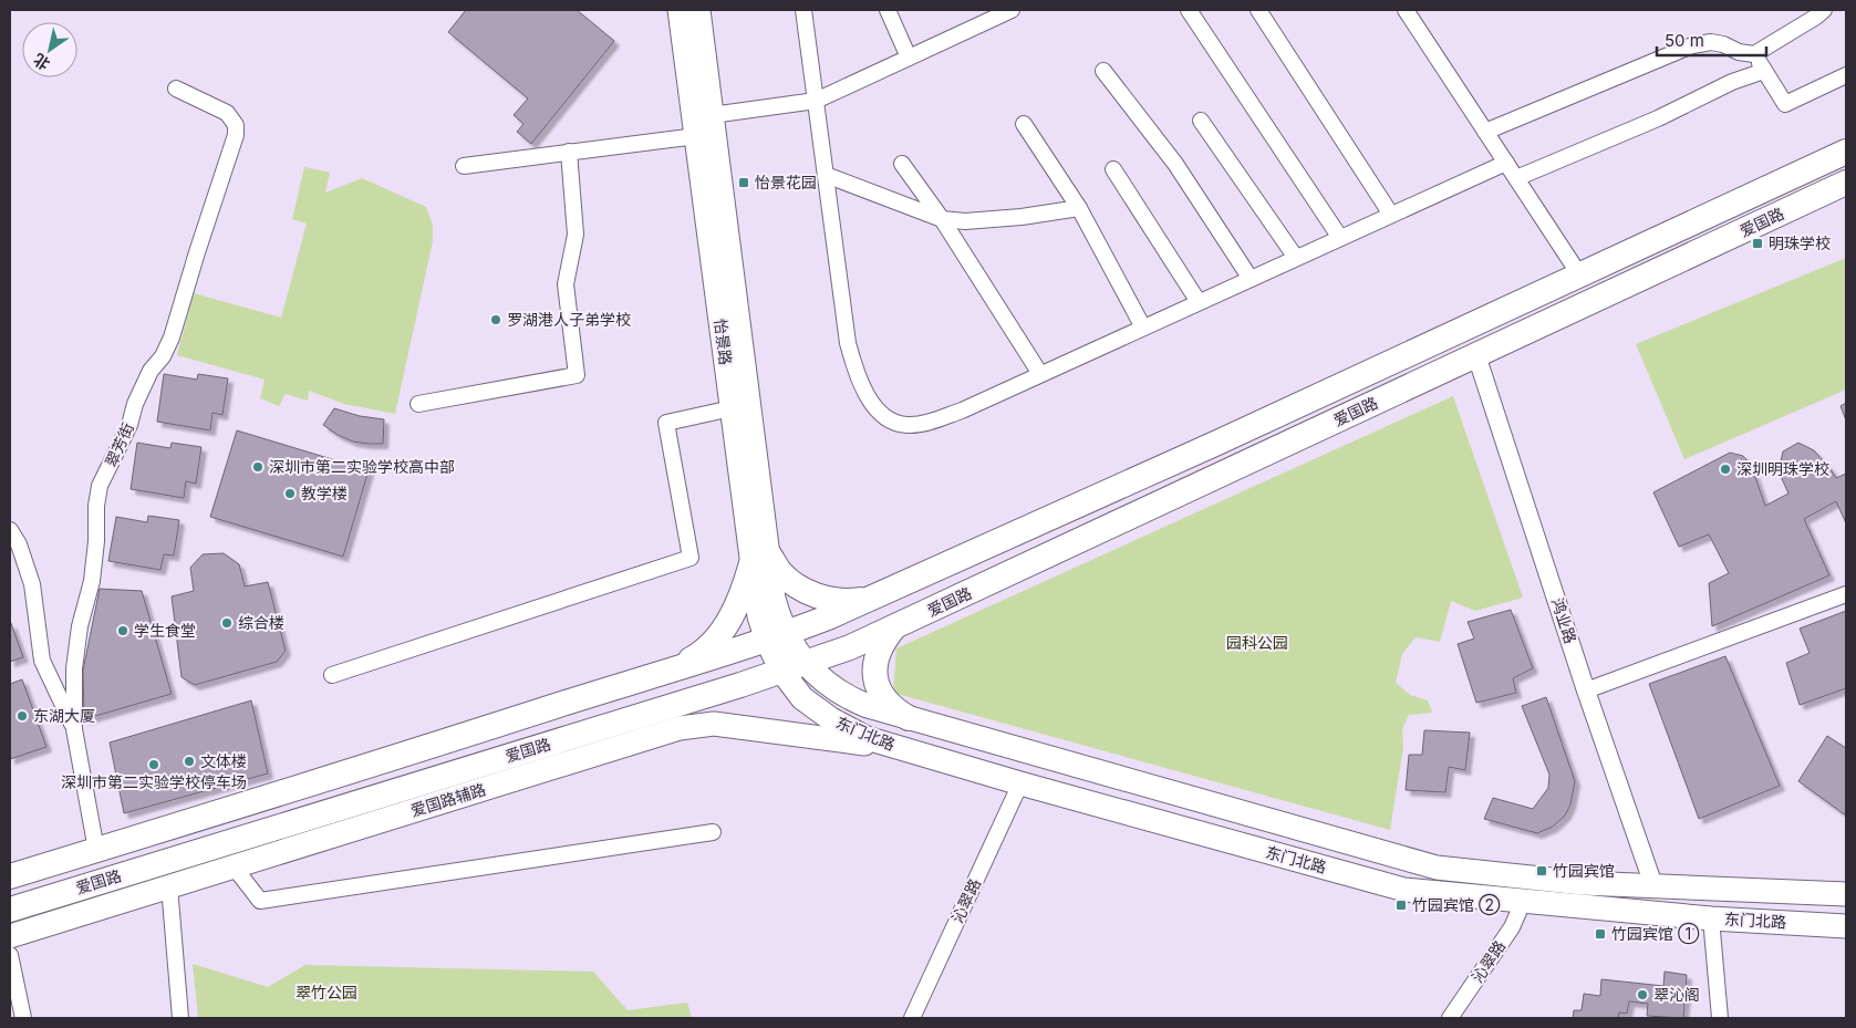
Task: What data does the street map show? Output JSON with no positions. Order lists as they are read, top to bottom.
{
  "streets": {
    "highway": ["爱国路"],
    "main road": ["怡景路", "东门北路", "爱国路辅路"],
    "street": ["翠芳街", "鸿业路", "沁翠路"]
  },
  "crossings": [
    ["爱国路", "怡景路"],
    ["爱国路", "翠芳街"],
    ["爱国路", "鸿业路"],
    ["爱国路", "东门北路"],
    ["怡景路", "东门北路"],
    ["鸿业路", "东门北路"],
    ["东门北路", "爱国路辅路"],
    ["东门北路", "沁翠路"]
  ],
  "parks": ["园科公园", "翠竹公园"],
  "places": {
    "transit": [
      "怡景花园",
      "明珠学校",
      "竹园宾馆",
      "竹园宾馆 ②",
      "竹园宾馆 ①"
    ],
    "other": [
      "罗湖港人子弟学校",
      "深圳市第二实验学校高中部",
      "深圳明珠学校",
      "教学楼",
      "综合楼",
      "学生食堂",
      "东湖大厦",
      "文体楼",
      "深圳市第二实验学校停车场",
      "翠沁阁"
    ]
  },
  "scale_bar": "50 m",
  "north": "bottom left"
}
